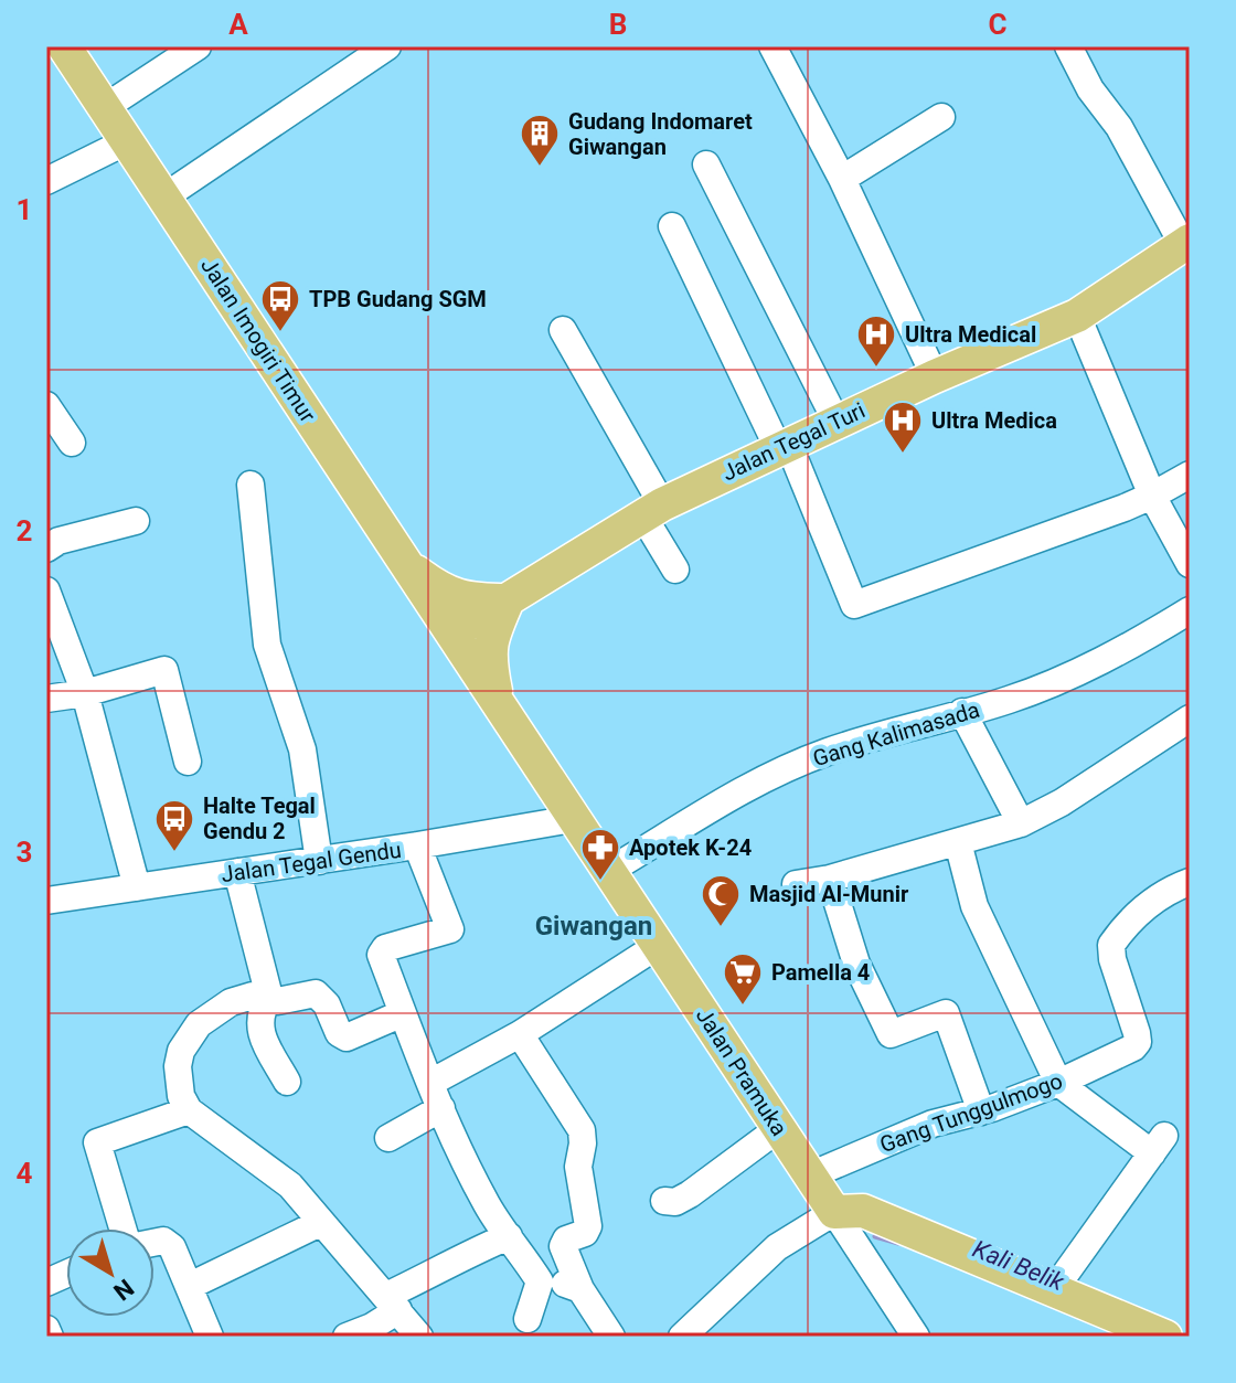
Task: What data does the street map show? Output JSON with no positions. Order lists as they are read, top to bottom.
{
  "streets": {
    "main road": ["Jalan Imogiri Timur", "Jalan Tegal Turi", "Jalan Pramuka"],
    "street": ["Gang Kalimasada", "Jalan Tegal Gendu", "Gang Tunggulmogo"]
  },
  "crossings": [
    ["Jalan Imogiri Timur", "Jalan Tegal Turi"],
    ["Jalan Imogiri Timur", "Jalan Pramuka"],
    ["Jalan Tegal Turi", "Jalan Pramuka"],
    ["Gang Kalimasada", "Jalan Pramuka"],
    ["Jalan Tegal Gendu", "Jalan Pramuka"],
    ["Jalan Pramuka", "Gang Tunggulmogo"]
  ],
  "districts": ["Giwangan"],
  "water": ["Kali Belik"],
  "places": {
    "building": ["Gudang Indomaret Giwangan"],
    "bus stop": ["TPB Gudang SGM", "Halte Tegal Gendu 2"],
    "hospital": ["Ultra Medical", "Ultra Medica"],
    "pharmacy": ["Apotek K-24"],
    "mosque": ["Masjid Al-Munir"],
    "supermarket": ["Pamella 4"]
  },
  "north": "bottom right",
  "grid": {
    "columns": ["A", "B", "C"],
    "rows": [
      "1",
      "2",
      "3",
      "4"
    ]
  }
}
